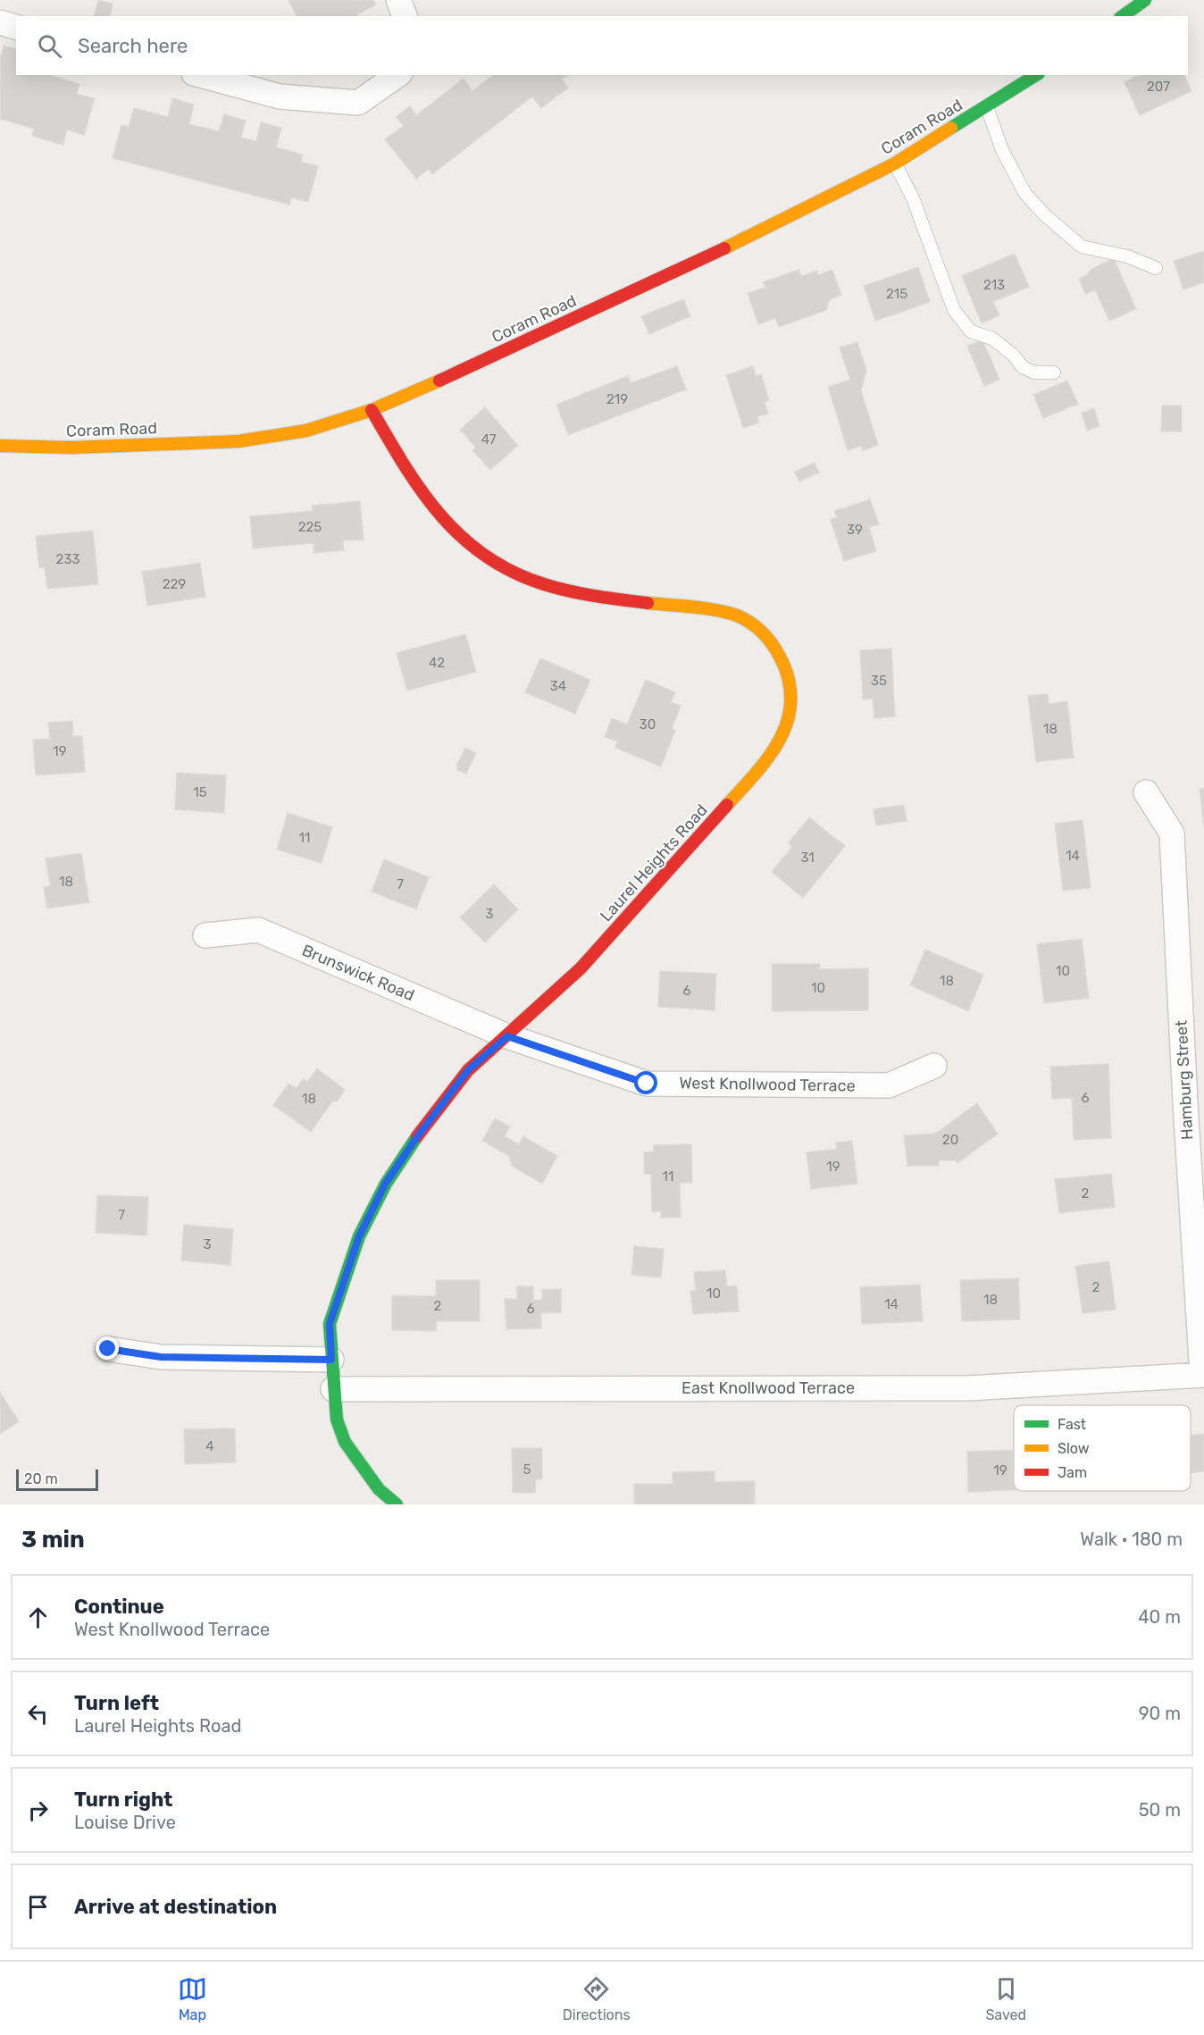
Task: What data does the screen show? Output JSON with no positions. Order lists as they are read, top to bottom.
{
  "streets": {
    "street": [
      "Coram Road",
      "Laurel Heights Road",
      "Brunswick Road",
      "Hamburg Street",
      "West Knollwood Terrace",
      "East Knollwood Terrace"
    ]
  },
  "crossings": [
    ["Coram Road", "Laurel Heights Road"],
    ["Laurel Heights Road", "Brunswick Road"],
    ["Laurel Heights Road", "West Knollwood Terrace"],
    ["Laurel Heights Road", "East Knollwood Terrace"],
    ["Brunswick Road", "West Knollwood Terrace"],
    ["Hamburg Street", "East Knollwood Terrace"]
  ],
  "house_numbers": [
    "207",
    "213",
    "215",
    "219",
    "47",
    "225",
    "39",
    "233",
    "229",
    "42",
    "35",
    "34",
    "30",
    "18",
    "19",
    "15",
    "11",
    "14",
    "31",
    "18",
    "7",
    "3",
    "10",
    "18",
    "10",
    "6",
    "6",
    "18",
    "20",
    "19",
    "11",
    "2",
    "7",
    "3",
    "2",
    "10",
    "18",
    "14",
    "2",
    "6",
    "4",
    "5",
    "19"
  ],
  "legend": ["Fast", "Slow", "Jam"],
  "scale_bar": "20 m",
  "page": {
    "search": "Search here",
    "scale": "20 m",
    "heading": ["3 min", "Walk · 180 m"],
    "list": [
      ["Continue", "West Knollwood Terrace", "40 m"],
      ["Turn left", "Laurel Heights Road", "90 m"],
      ["Turn right", "Louise Drive", "50 m"],
      "Arrive at destination"
    ],
    "nav": ["Map", "Directions", "Saved"]
  }
}
